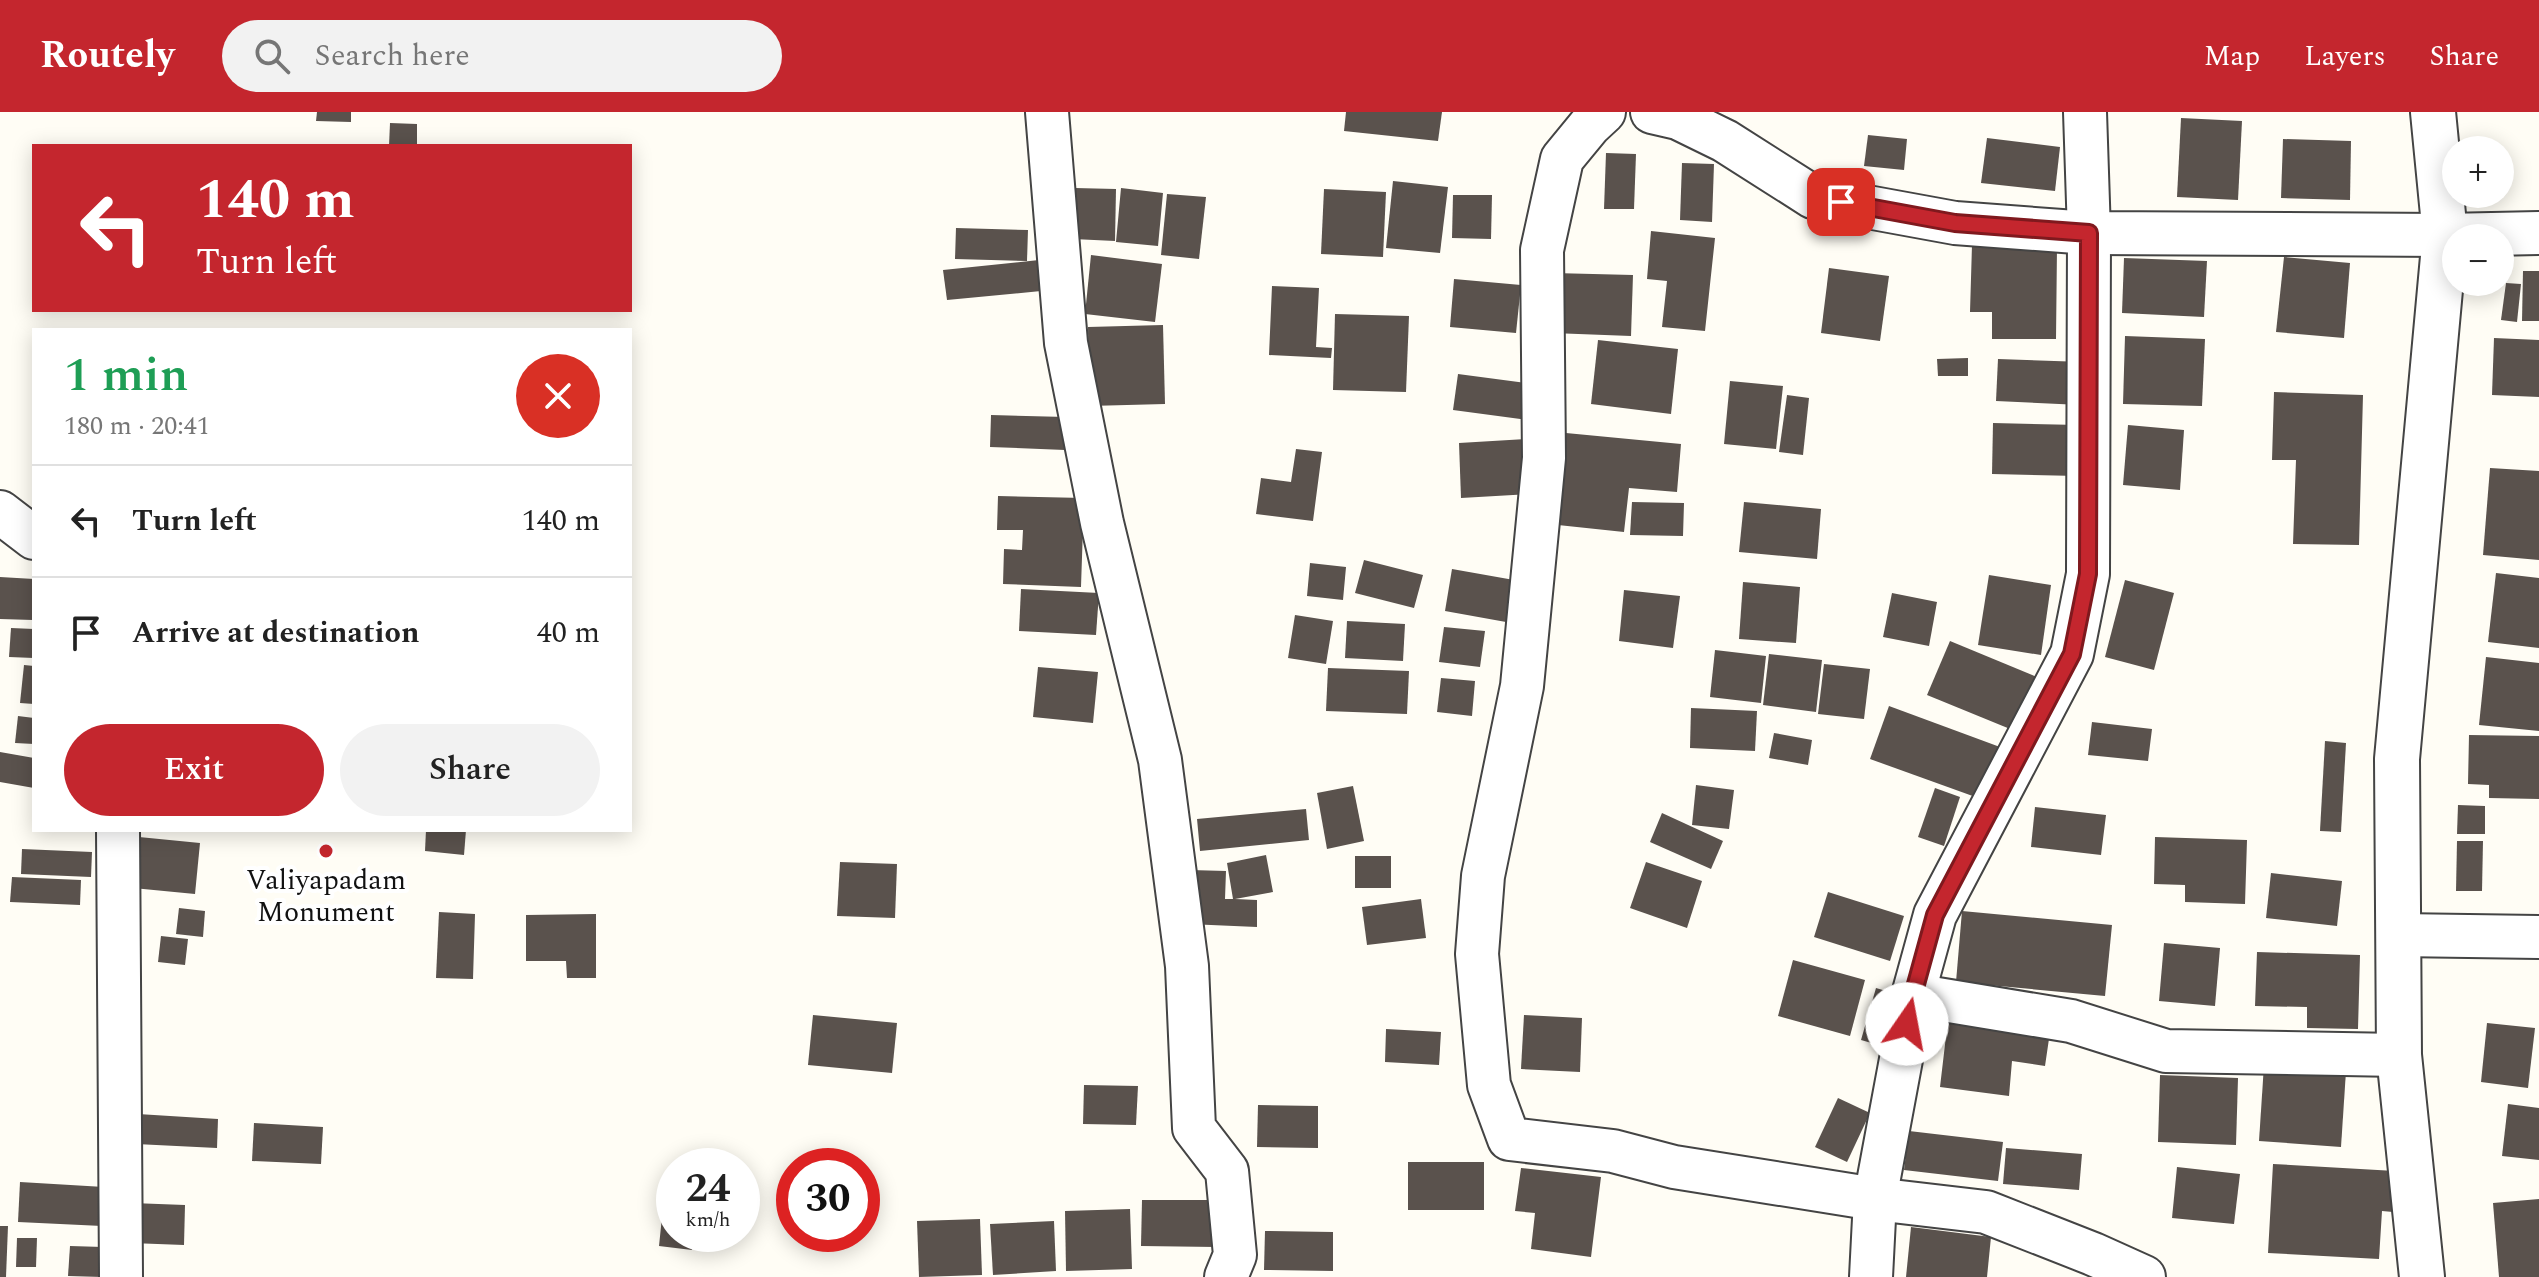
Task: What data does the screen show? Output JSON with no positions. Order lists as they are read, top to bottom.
{
  "places": ["Valiyapadam Monument"],
  "page": {
    "header": "Routely",
    "search": "Search here",
    "nav": ["Map", "Layers", "Share"],
    "map_buttons": ["+", "−"],
    "turn": ["140 m", "Turn left"],
    "heading": ["1 min", "180 m · 20:41"],
    "list": [
      {
        "name": "Turn left",
        "value": "140 m"
      },
      {
        "name": "Arrive at destination",
        "value": "40 m"
      }
    ],
    "buttons": ["Exit", "Share"],
    "speed": "24 km/h",
    "limit": "30"
  }
}
